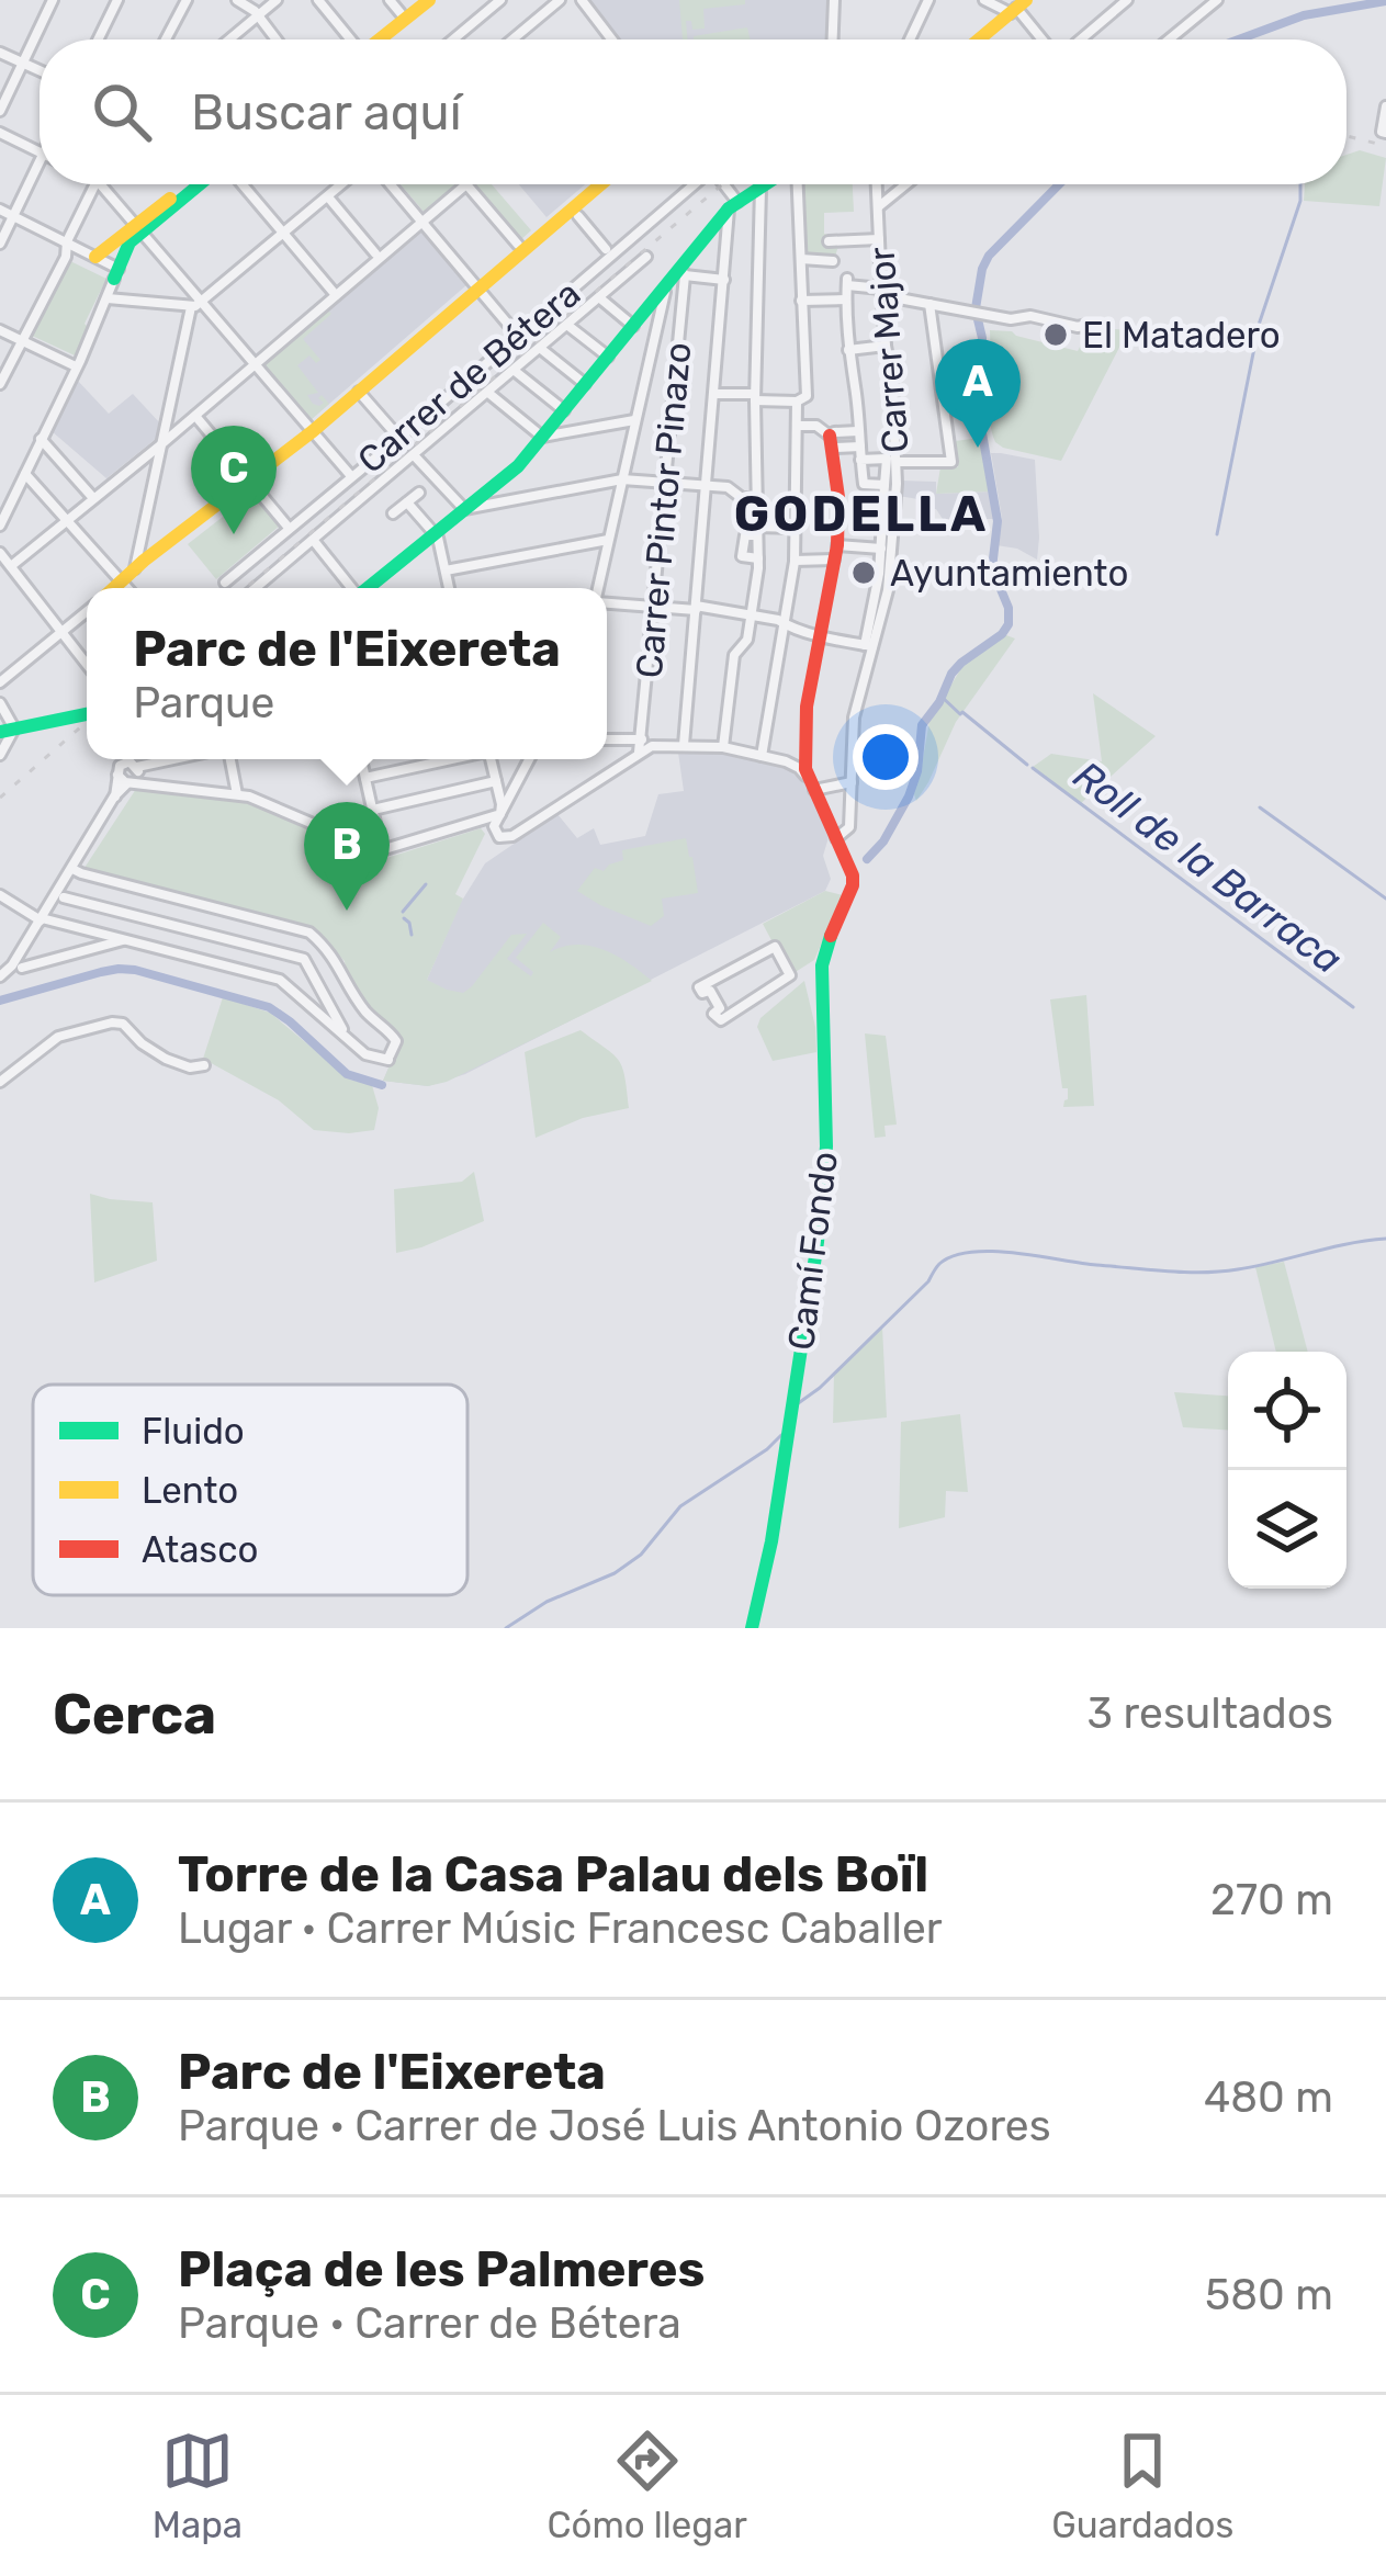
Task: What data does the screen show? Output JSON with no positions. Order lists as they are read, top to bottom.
{
  "streets": {
    "street": [
      "Carrer Major",
      "Carrer de Bétera",
      "Carrer Pintor Pinazo",
      "Camí Fondo"
    ]
  },
  "crossings": [
    ["Carrer Major", "Camí Fondo"]
  ],
  "districts": ["GODELLA"],
  "water": ["Roll de la Barraca"],
  "places": ["El Matadero", "Ayuntamiento"],
  "legend": ["Fluido", "Lento", "Atasco"],
  "page": {
    "search": "Buscar aquí",
    "pins": ["A", "C", "B"],
    "popup": ["Parc de l'Eixereta", "Parque"],
    "heading": ["Cerca", "3 resultados"],
    "list": [
      {
        "mark": "A",
        "name": "Torre de la Casa Palau dels Boïl",
        "note": "Lugar · Carrer Músic Francesc Caballer",
        "value": "270 m"
      },
      {
        "mark": "B",
        "name": "Parc de l'Eixereta",
        "note": "Parque · Carrer de José Luis Antonio Ozores",
        "value": "480 m"
      },
      {
        "mark": "C",
        "name": "Plaça de les Palmeres",
        "note": "Parque · Carrer de Bétera",
        "value": "580 m"
      }
    ],
    "nav": ["Mapa", "Cómo llegar", "Guardados"]
  }
}
